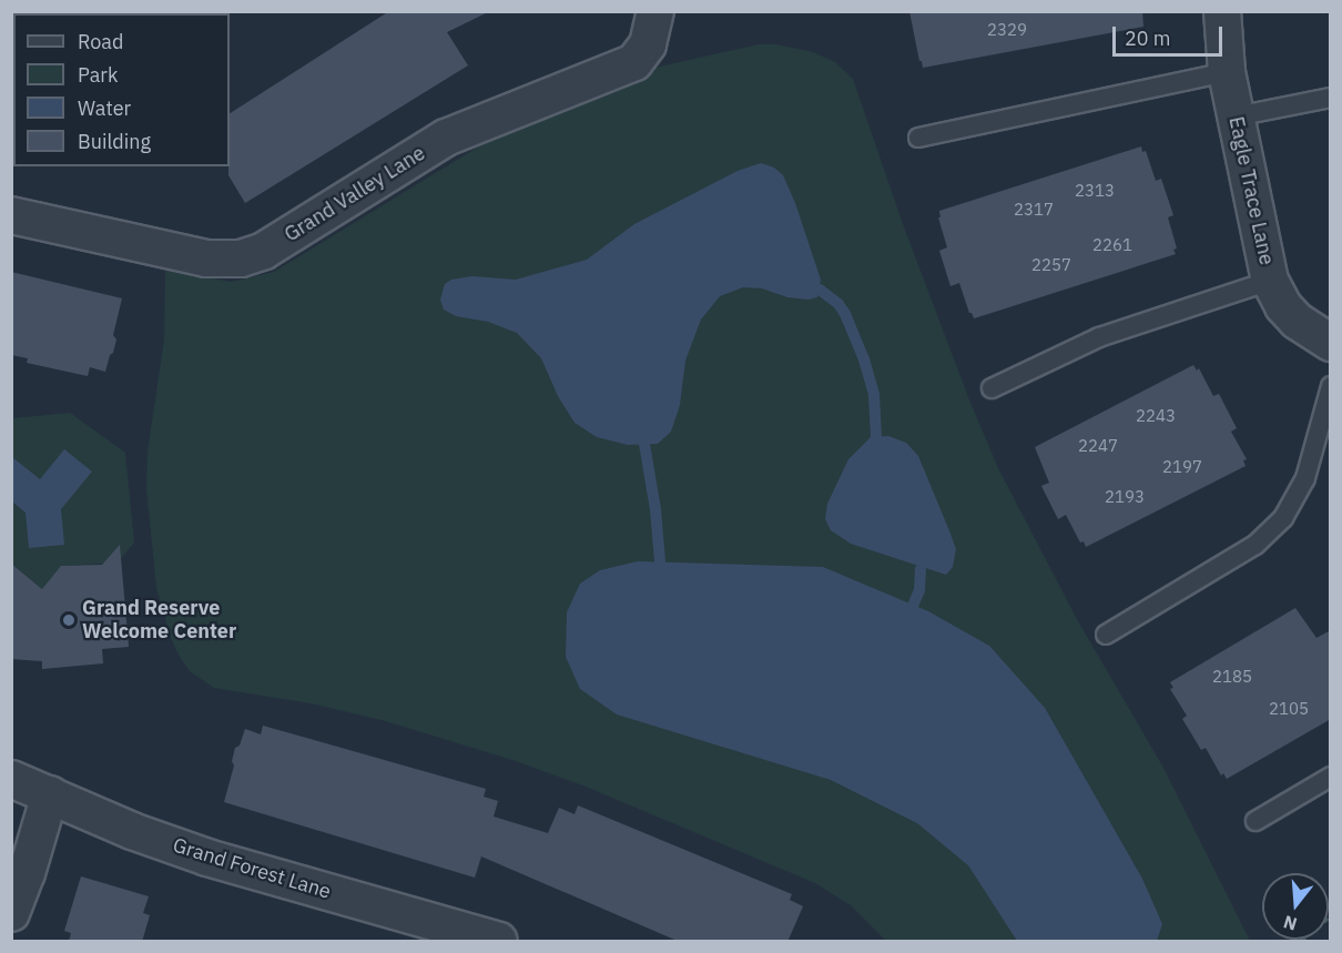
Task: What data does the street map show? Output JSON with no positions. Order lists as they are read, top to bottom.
{
  "streets": {
    "street": ["Eagle Trace Lane", "Grand Valley Lane", "Grand Forest Lane"]
  },
  "places": ["Grand Reserve Welcome Center"],
  "house_numbers": [
    "2329",
    "2313",
    "2317",
    "2261",
    "2257",
    "2243",
    "2247",
    "2197",
    "2193",
    "2185",
    "2105"
  ],
  "legend": [
    "Road",
    "Park",
    "Water",
    "Building"
  ],
  "scale_bar": "20 m",
  "north": "bottom"
}
